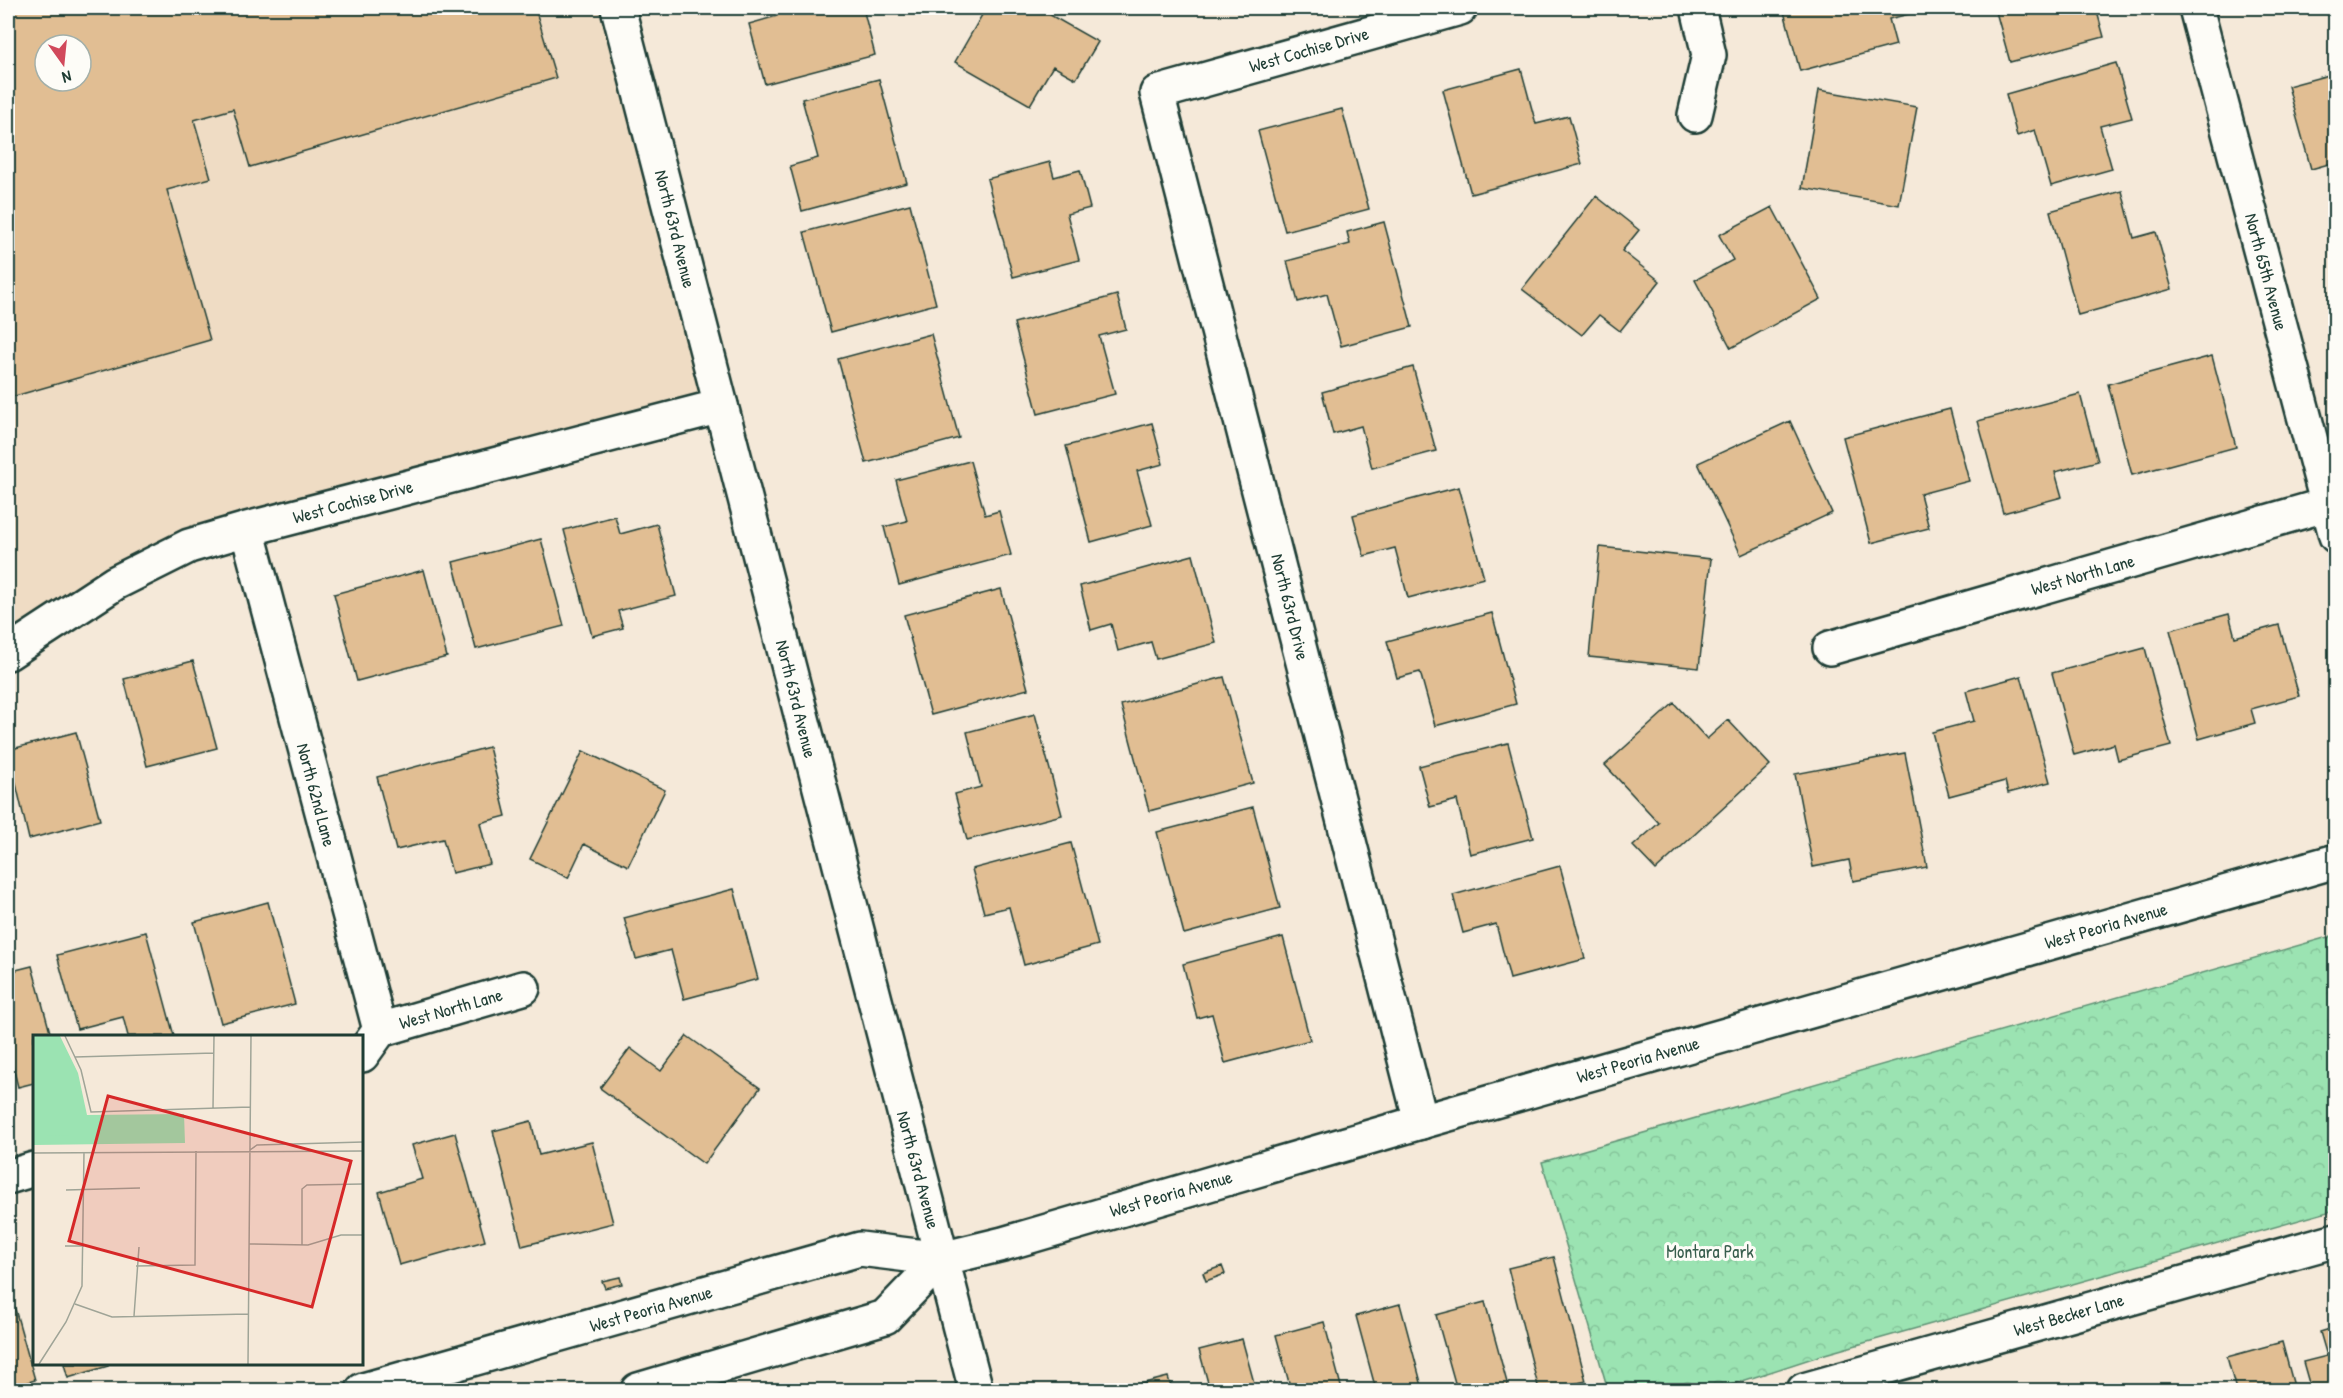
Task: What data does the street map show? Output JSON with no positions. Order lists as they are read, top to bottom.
{
  "streets": {
    "street": [
      "West Cochise Drive",
      "North 63rd Avenue",
      "North 65th Avenue",
      "West North Lane",
      "North 63rd Drive",
      "North 62nd Lane",
      "West Peoria Avenue",
      "West Becker Lane"
    ]
  },
  "crossings": [
    ["West Cochise Drive", "North 63rd Avenue"],
    ["West Cochise Drive", "North 63rd Drive"],
    ["West Cochise Drive", "North 62nd Lane"],
    ["North 63rd Avenue", "West Peoria Avenue"],
    ["North 65th Avenue", "West North Lane"],
    ["West North Lane", "North 62nd Lane"],
    ["North 63rd Drive", "West Peoria Avenue"]
  ],
  "parks": ["Montara Park"],
  "north": "bottom"
}
